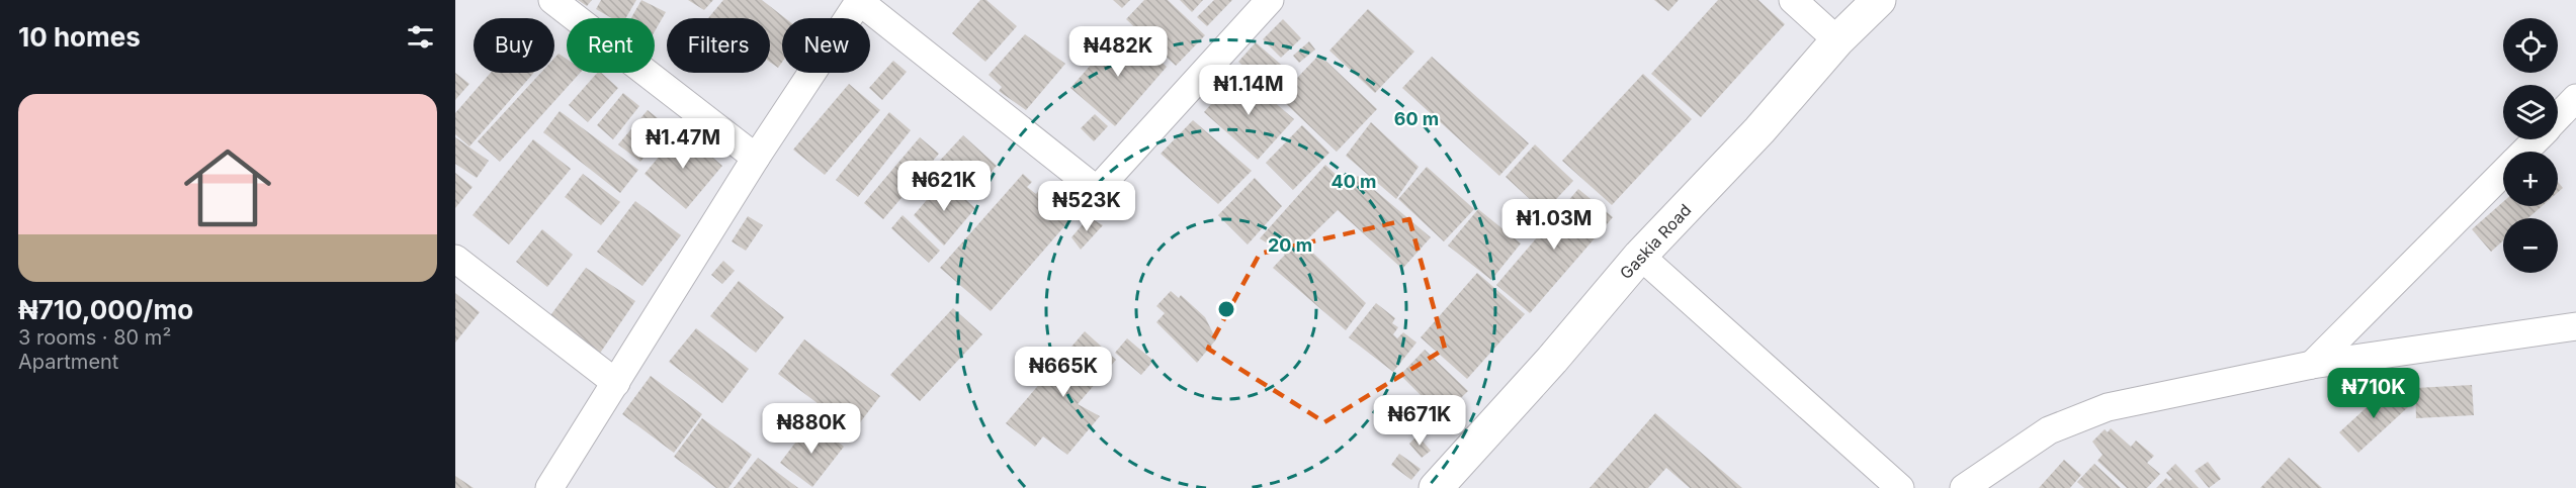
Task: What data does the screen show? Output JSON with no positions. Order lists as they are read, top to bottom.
{
  "streets": {
    "main road": ["Gaskia Road"]
  },
  "page": {
    "heading": "10 homes",
    "map_buttons": ["+", "−"],
    "chip": [
      "Buy",
      "Rent",
      "Filters",
      "New"
    ],
    "price": [
      "₦482K",
      "₦1.14M",
      "₦1.47M",
      "₦621K",
      "₦523K",
      "₦1.03M",
      "₦665K",
      "₦710K",
      "₦671K",
      "₦880K"
    ],
    "list": [
      {
        "name": "₦710,000/mo",
        "note": "3 rooms · 80 m² · Apartment"
      }
    ]
  },
  "rings": ["60 m", "40 m", "20 m"]
}
